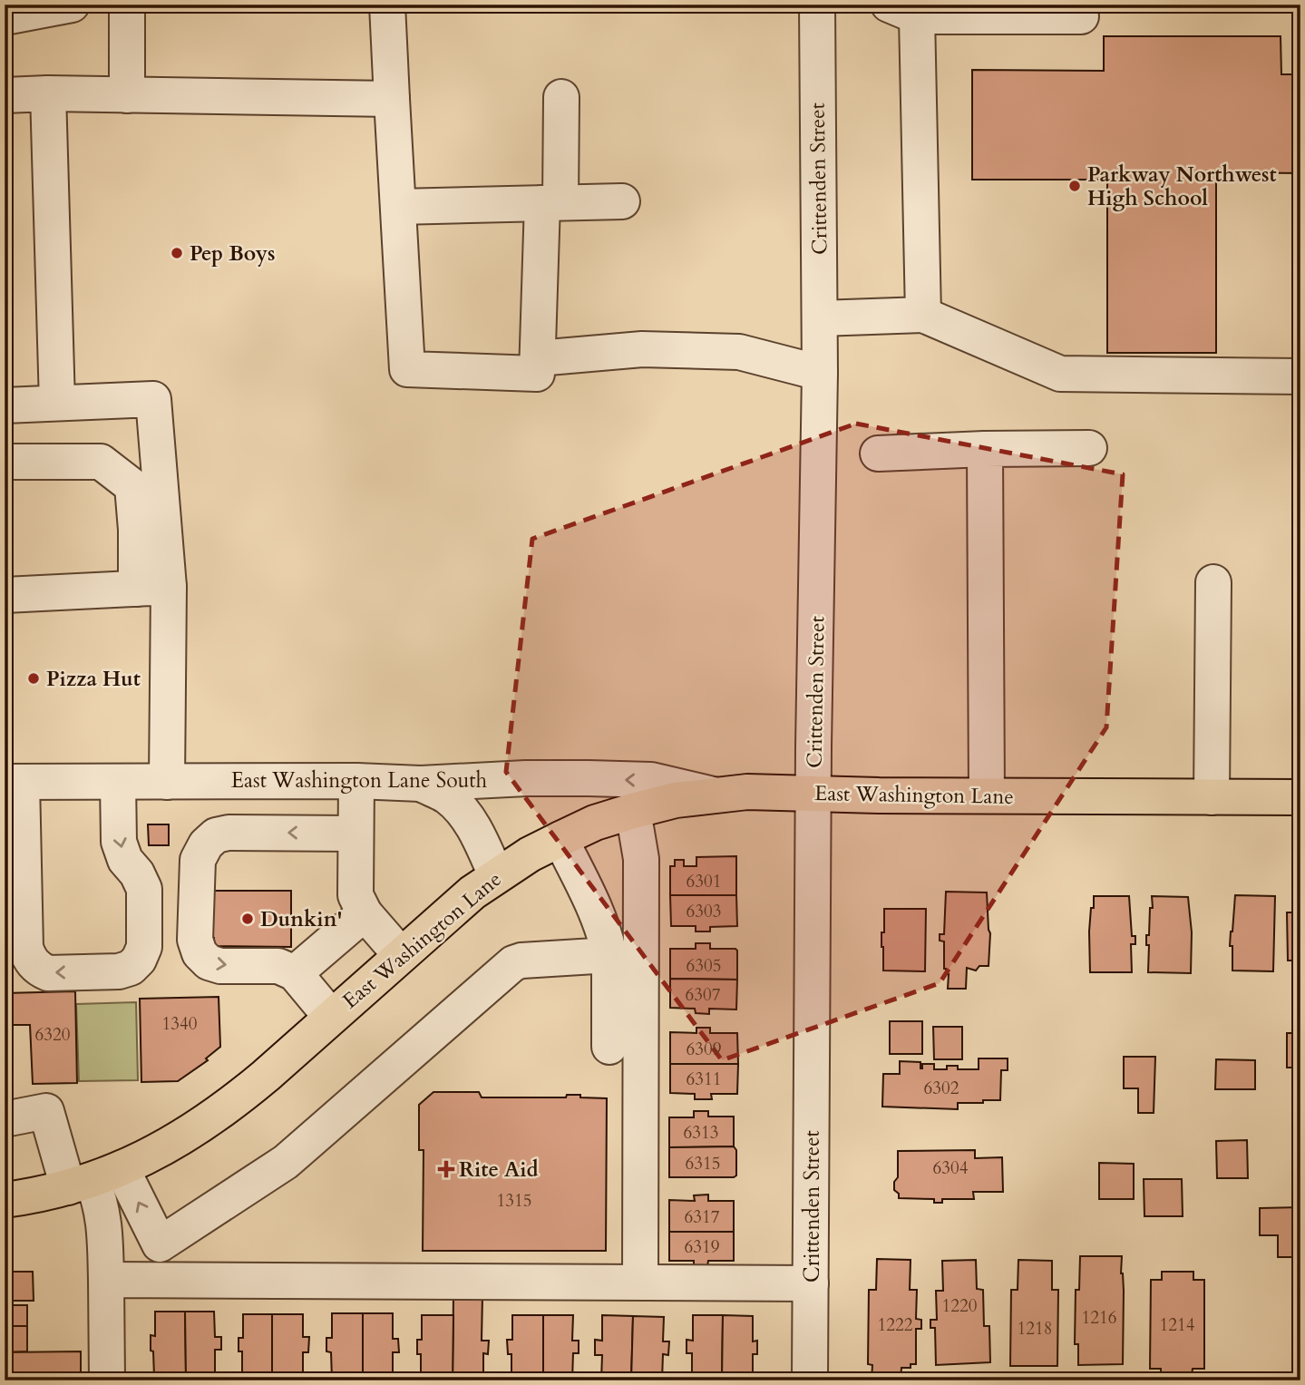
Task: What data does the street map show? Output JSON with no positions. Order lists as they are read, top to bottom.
{
  "streets": {
    "main road": ["East Washington Lane"],
    "street": ["Crittenden Street", "East Washington Lane South"]
  },
  "crossings": [
    ["Crittenden Street", "East Washington Lane"],
    ["East Washington Lane South", "East Washington Lane"]
  ],
  "one_way": ["East Washington Lane South"],
  "places": {
    "other": [
      "Parkway Northwest High School",
      "Pep Boys",
      "Pizza Hut",
      "Dunkin'"
    ],
    "health": ["Rite Aid"]
  },
  "house_numbers": [
    "6301",
    "6303",
    "6305",
    "6307",
    "1340",
    "6320",
    "6309",
    "6311",
    "6302",
    "6313",
    "6315",
    "6304",
    "1315",
    "6317",
    "6319",
    "1220",
    "1216",
    "1222",
    "1214",
    "1218"
  ]
}
